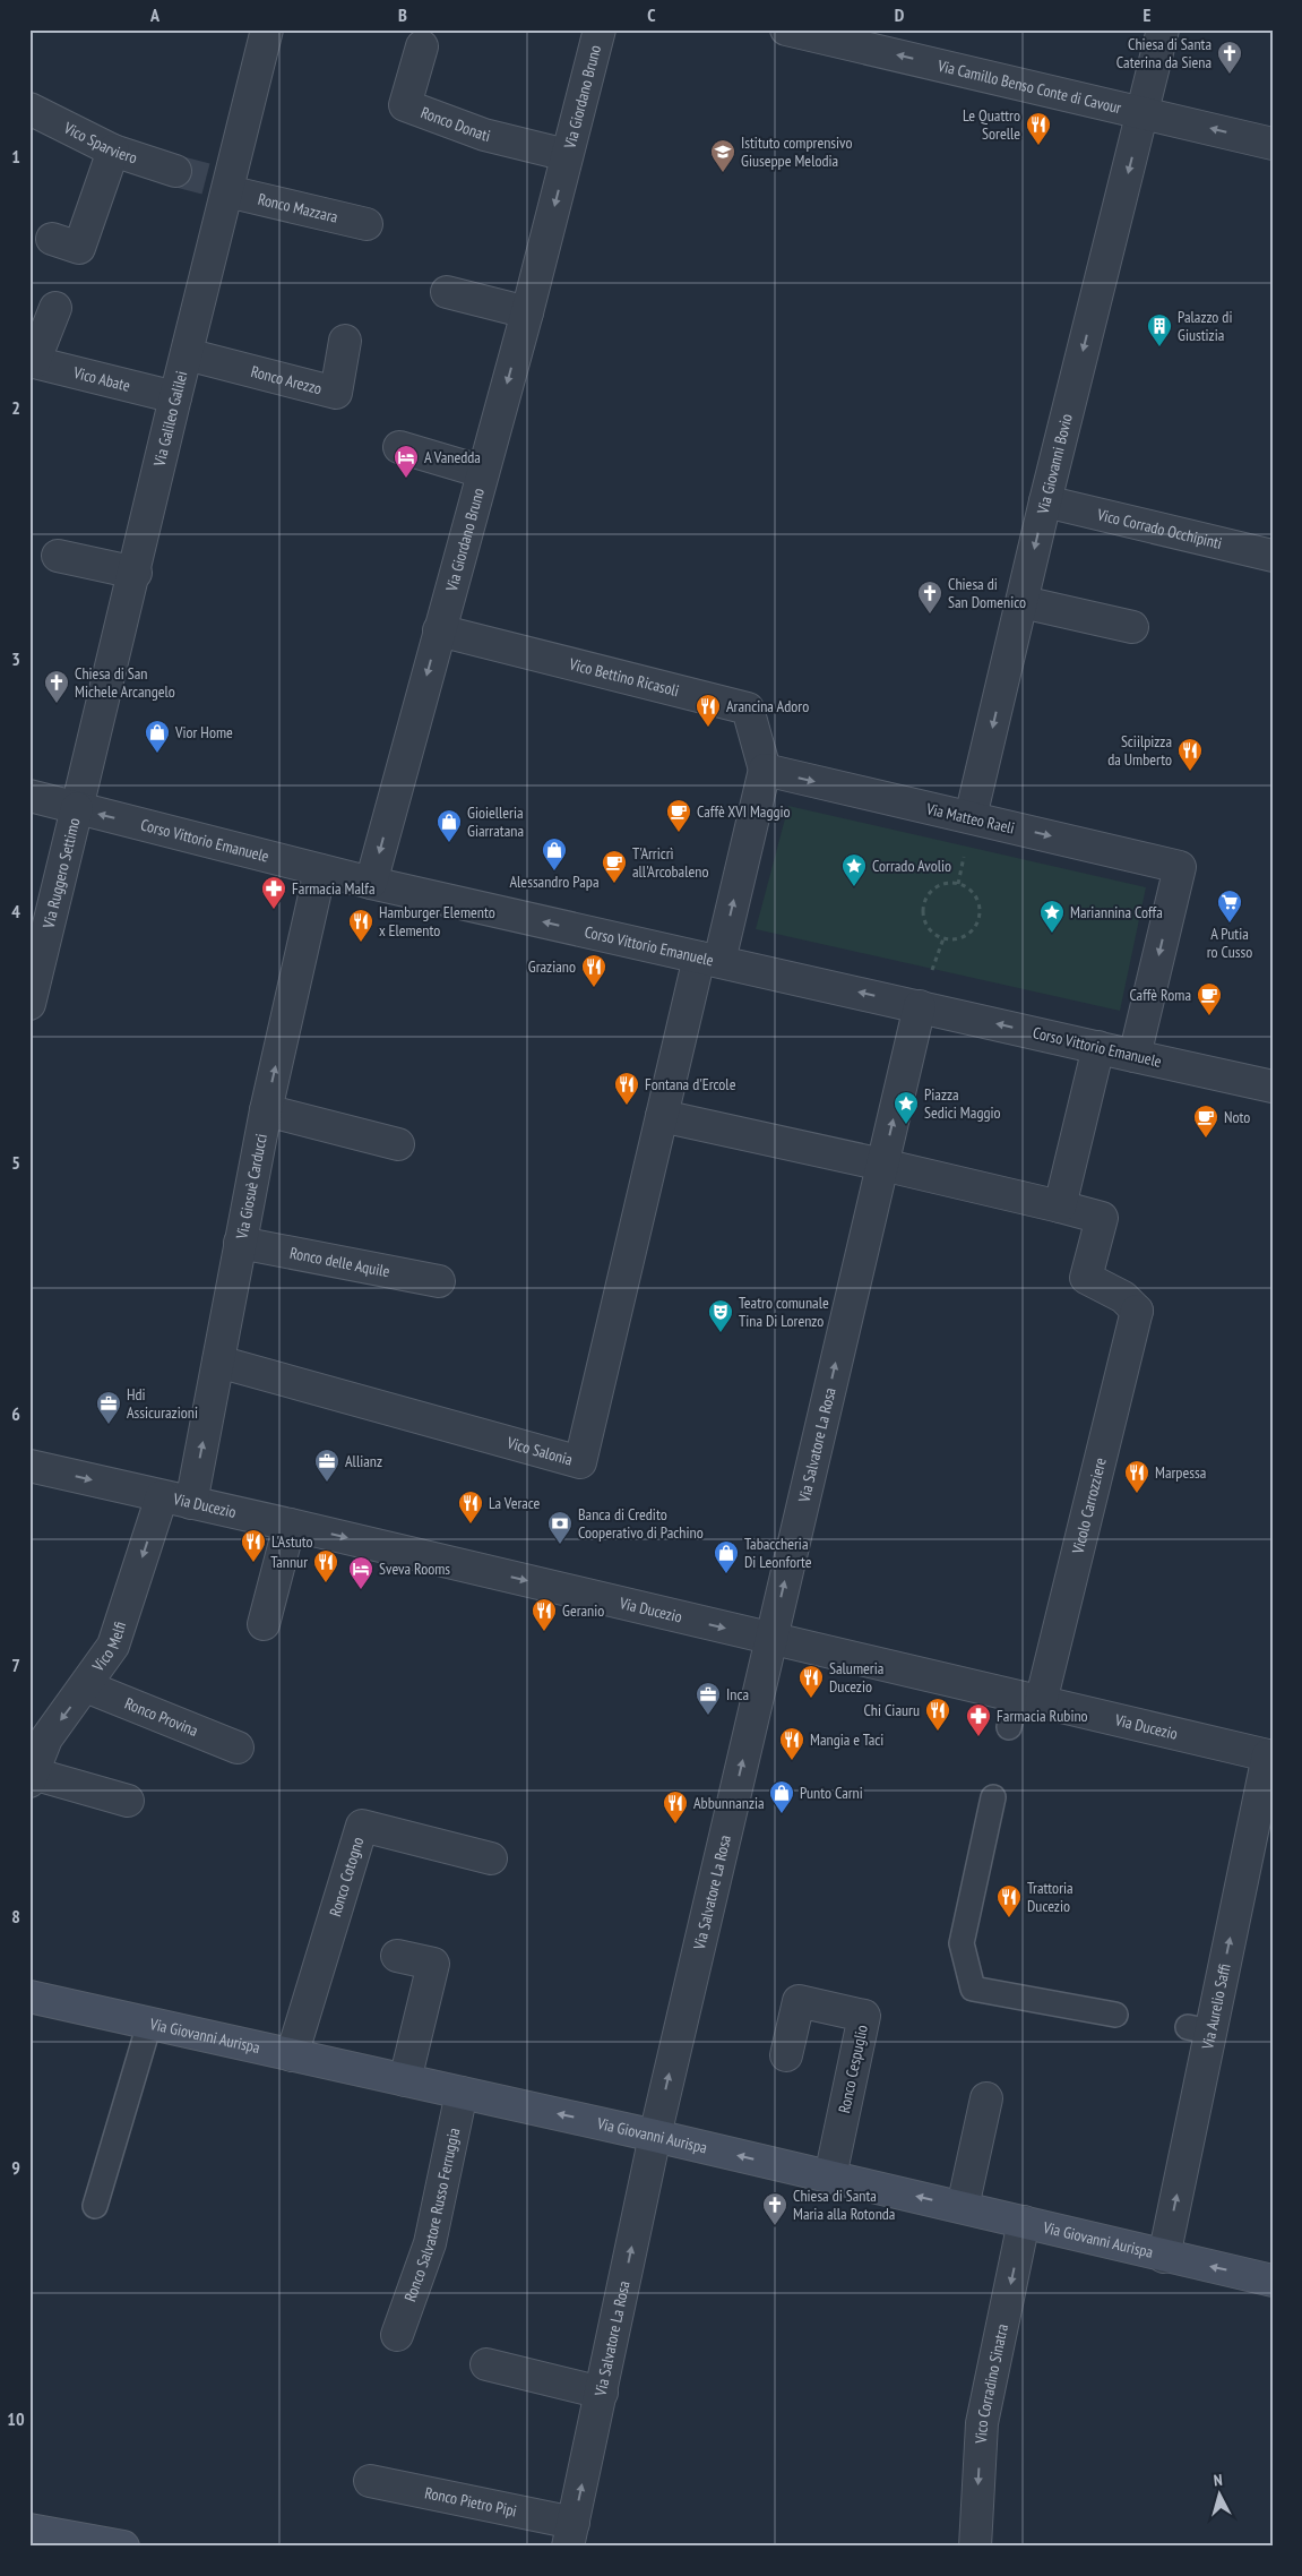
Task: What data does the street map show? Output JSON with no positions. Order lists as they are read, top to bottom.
{
  "streets": {
    "main road": ["Via Giovanni Aurispa"],
    "street": [
      "Via Camillo Benso Conte di Cavour",
      "Via Giordano Bruno",
      "Ronco Donati",
      "Vico Sparviero",
      "Ronco Mazzara",
      "Vico Abate",
      "Ronco Arezzo",
      "Via Galileo Galilei",
      "Via Giovanni Bovio",
      "Vico Corrado Occhipinti",
      "Vico Bettino Ricasoli",
      "Via Matteo Raeli",
      "Corso Vittorio Emanuele",
      "Via Ruggero Settimo",
      "Via Giosuè Carducci",
      "Ronco delle Aquile",
      "Via Salvatore La Rosa",
      "Vico Salonia",
      "Via Ducezio",
      "Vicolo Carrozziere",
      "Vico Melfi",
      "Ronco Provina",
      "Ronco Cotogno",
      "Via Aurelio Saffi",
      "Ronco Cespuglio",
      "Ronco Salvatore Russo Ferruggia",
      "Vico Corradino Sinatra",
      "Ronco Pietro Pipi"
    ]
  },
  "crossings": [
    ["Via Camillo Benso Conte di Cavour", "Via Giovanni Bovio"],
    ["Via Giordano Bruno", "Ronco Donati"],
    ["Via Giordano Bruno", "Vico Bettino Ricasoli"],
    ["Via Giordano Bruno", "Corso Vittorio Emanuele"],
    ["Ronco Mazzara", "Via Galileo Galilei"],
    ["Vico Abate", "Via Galileo Galilei"],
    ["Ronco Arezzo", "Via Galileo Galilei"],
    ["Via Galileo Galilei", "Corso Vittorio Emanuele"],
    ["Via Galileo Galilei", "Via Ruggero Settimo"],
    ["Via Giovanni Bovio", "Vico Corrado Occhipinti"],
    ["Via Giovanni Bovio", "Via Matteo Raeli"],
    ["Vico Bettino Ricasoli", "Via Matteo Raeli"],
    ["Via Matteo Raeli", "Corso Vittorio Emanuele"],
    ["Corso Vittorio Emanuele", "Via Ruggero Settimo"],
    ["Corso Vittorio Emanuele", "Via Giosuè Carducci"],
    ["Corso Vittorio Emanuele", "Via Salvatore La Rosa"],
    ["Via Giosuè Carducci", "Ronco delle Aquile"],
    ["Via Giosuè Carducci", "Vico Salonia"],
    ["Via Giosuè Carducci", "Via Ducezio"],
    ["Via Salvatore La Rosa", "Via Ducezio"],
    ["Via Salvatore La Rosa", "Via Giovanni Aurispa"],
    ["Via Salvatore La Rosa", "Ronco Pietro Pipi"],
    ["Via Ducezio", "Vicolo Carrozziere"],
    ["Via Ducezio", "Vico Melfi"],
    ["Via Ducezio", "Via Aurelio Saffi"],
    ["Vico Melfi", "Ronco Provina"],
    ["Ronco Cotogno", "Via Giovanni Aurispa"],
    ["Via Aurelio Saffi", "Via Giovanni Aurispa"],
    ["Via Giovanni Aurispa", "Ronco Cespuglio"],
    ["Via Giovanni Aurispa", "Ronco Salvatore Russo Ferruggia"],
    ["Via Giovanni Aurispa", "Vico Corradino Sinatra"]
  ],
  "one_way": [
    "Via Camillo Benso Conte di Cavour",
    "Via Giordano Bruno",
    "Via Giovanni Bovio",
    "Via Giosuè Carducci",
    "Via Salvatore La Rosa",
    "Via Ducezio",
    "Vico Melfi",
    "Via Aurelio Saffi",
    "Via Giovanni Aurispa",
    "Vico Corradino Sinatra"
  ],
  "places": {
    "church": [
      "Chiesa di Santa Caterina da Siena",
      "Chiesa di San Domenico",
      "Chiesa di San Michele Arcangelo",
      "Chiesa di Santa Maria alla Rotonda"
    ],
    "restaurant": [
      "Le Quattro Sorelle",
      "Arancina Adoro",
      "Sciilpizza da Umberto",
      "Hamburger Elemento x Elemento",
      "Graziano",
      "Fontana d'Ercole",
      "Marpessa",
      "La Verace",
      "L'Astuto",
      "Tannur",
      "Geranio",
      "Salumeria Ducezio",
      "Chi Ciauru",
      "Mangia e Taci",
      "Abbunnanzia",
      "Trattoria Ducezio"
    ],
    "school or university": ["Istituto comprensivo Giuseppe Melodia"],
    "building": ["Palazzo di Giustizia"],
    "hotel": ["A Vanedda", "Sveva Rooms"],
    "shop": [
      "Vior Home",
      "Gioielleria Giarratana",
      "Alessandro Papa",
      "Tabaccheria Di Leonforte",
      "Punto Carni"
    ],
    "cafe": [
      "Caffè XVI Maggio",
      "T'Arricrì all'Arcobaleno",
      "Caffè Roma",
      "Noto"
    ],
    "place": ["Corrado Avolio", "Mariannina Coffa", "Piazza Sedici Maggio"],
    "pharmacy": ["Farmacia Malfa", "Farmacia Rubino"],
    "supermarket": ["A Putia ro Cusso"],
    "theatre": ["Teatro comunale Tina Di Lorenzo"],
    "office": ["Hdi Assicurazioni", "Allianz", "Inca"],
    "bank": ["Banca di Credito Cooperativo di Pachino"]
  },
  "north": "top",
  "grid": {
    "columns": [
      "A",
      "B",
      "C",
      "D",
      "E"
    ],
    "rows": [
      "1",
      "2",
      "3",
      "4",
      "5",
      "6",
      "7",
      "8",
      "9",
      "10"
    ]
  }
}
